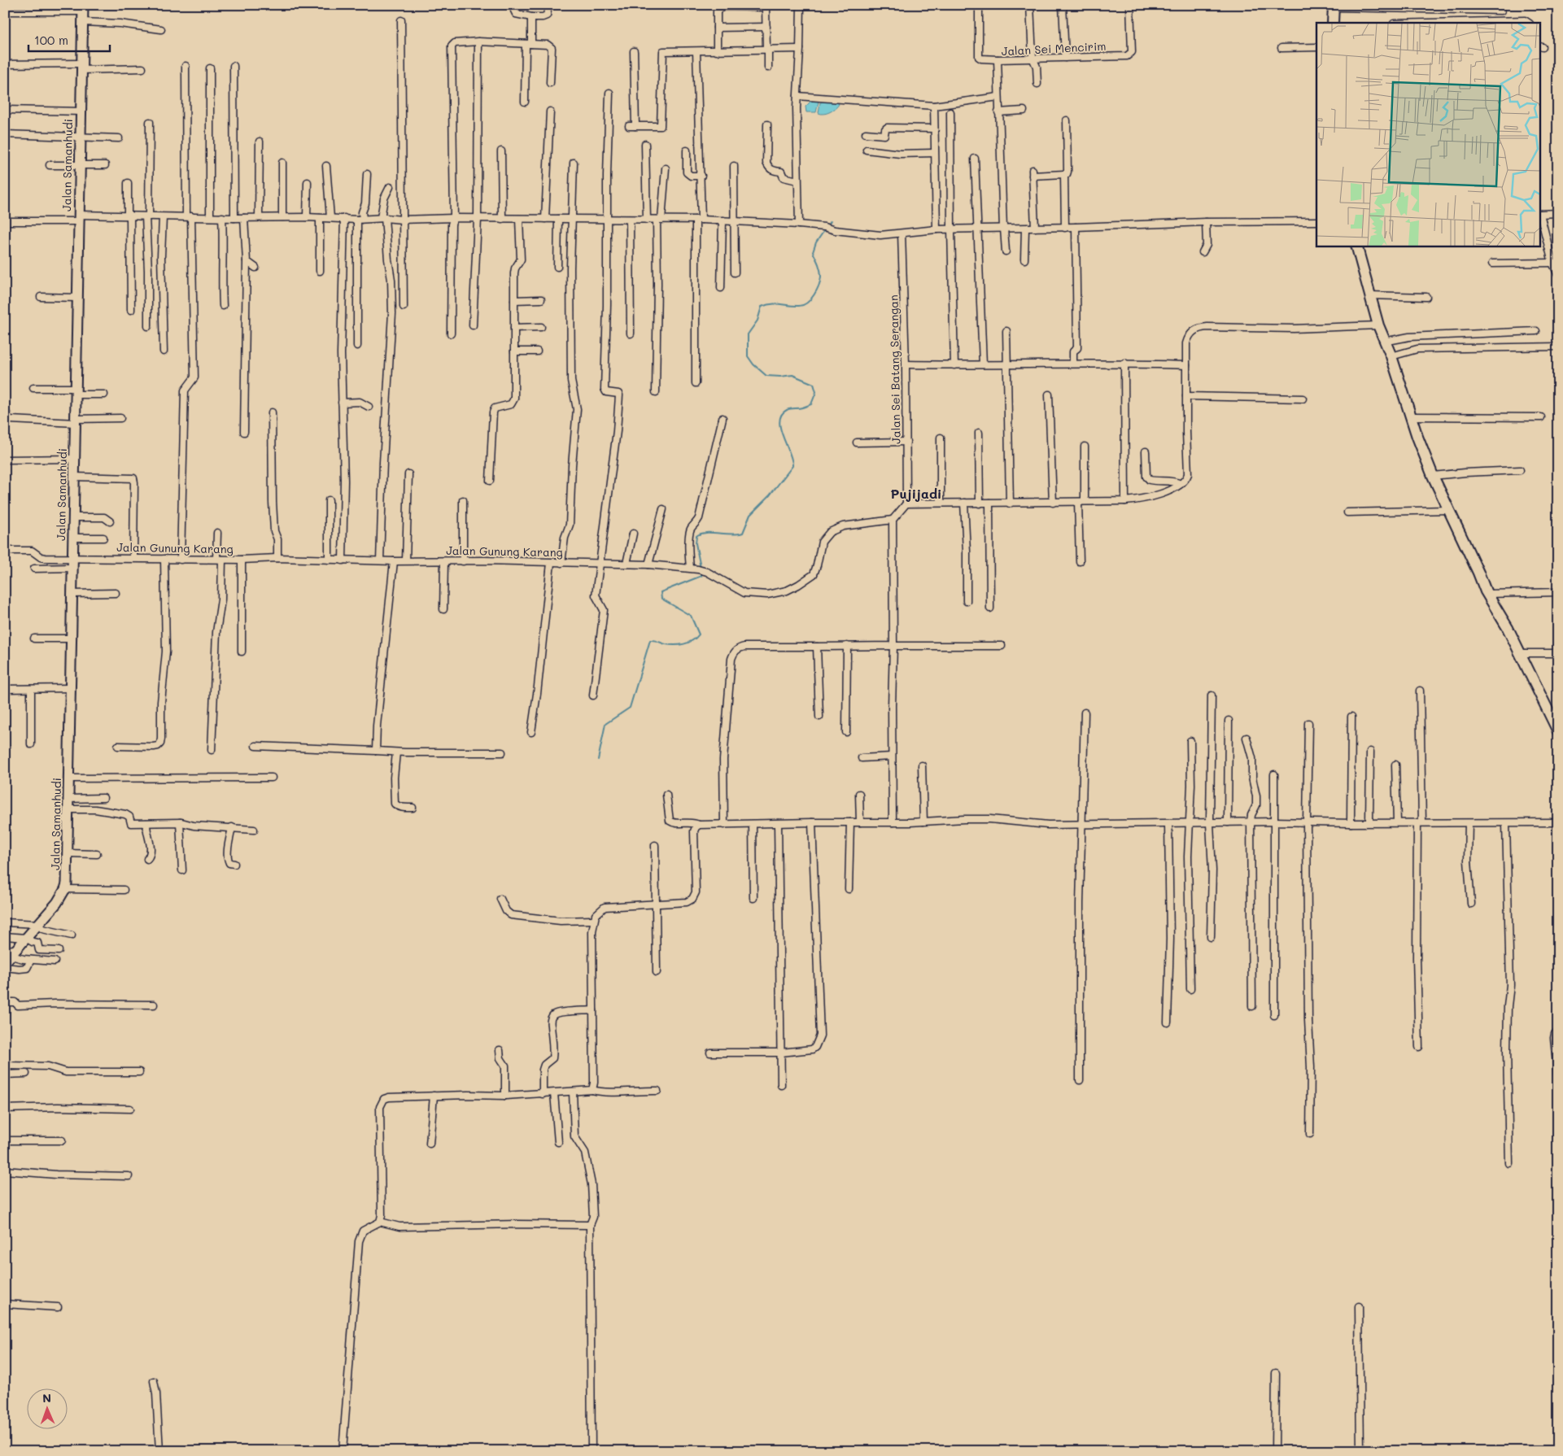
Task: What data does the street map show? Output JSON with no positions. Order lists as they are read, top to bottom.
{
  "streets": {
    "street": [
      "Jalan Sei Mencirim",
      "Jalan Samanhudi",
      "Jalan Sei Batang Serangan",
      "Jalan Gunung Karang"
    ]
  },
  "crossings": [
    ["Jalan Samanhudi", "Jalan Gunung Karang"]
  ],
  "districts": ["Pujijadi"],
  "scale_bar": "100 m",
  "north": "top"
}
